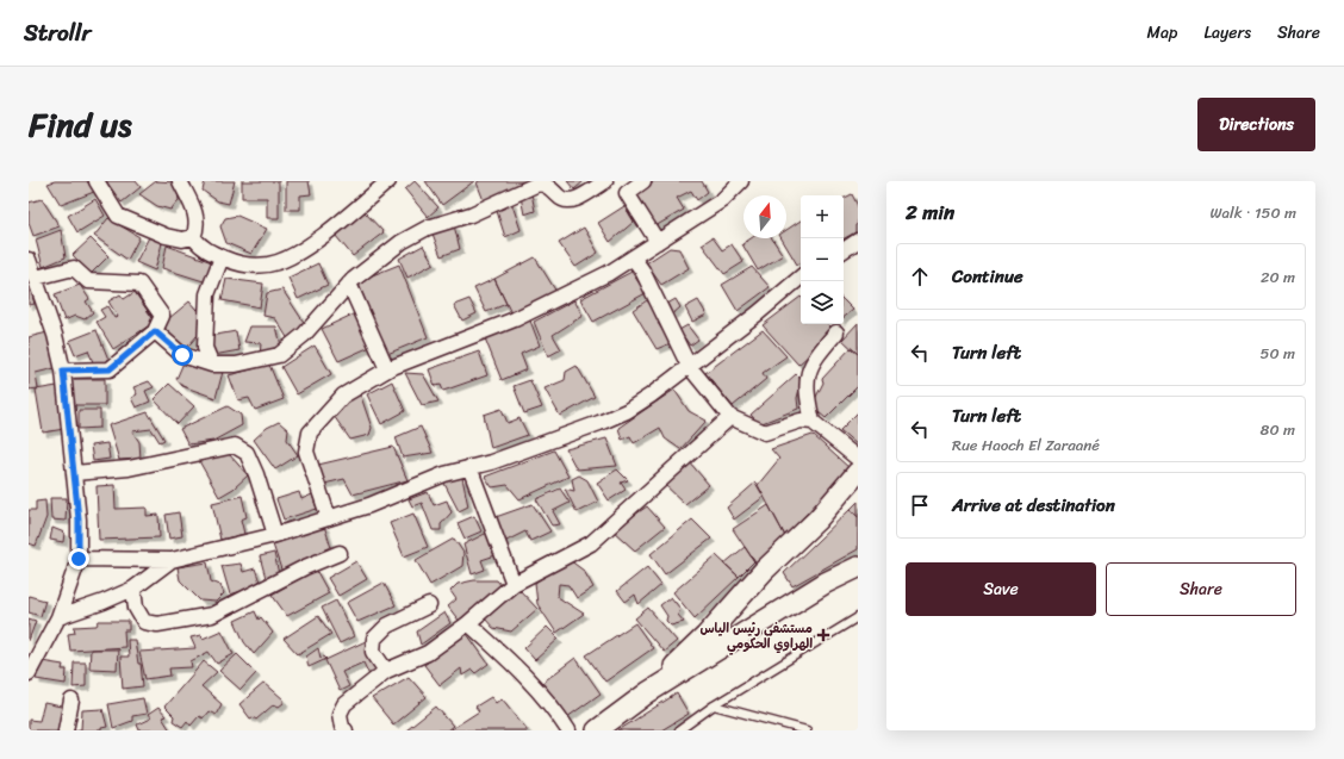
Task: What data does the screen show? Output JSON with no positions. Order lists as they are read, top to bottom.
{
  "places": {
    "health": ["مستشفى رئيس الياس الهراوي الحكومي"]
  },
  "north": "top",
  "page": {
    "header": "Strollr",
    "nav": ["Map", "Layers", "Share"],
    "title": "Find us",
    "buttons": [
      "Directions",
      ["Save", "Share"]
    ],
    "heading": ["2 min", "Walk · 150 m"],
    "map_buttons": ["+", "−"],
    "list": [
      ["Continue", "20 m"],
      ["Turn left", "50 m"],
      ["Turn left", "Rue Haoch El Zaraané", "80 m"],
      "Arrive at destination"
    ]
  }
}
